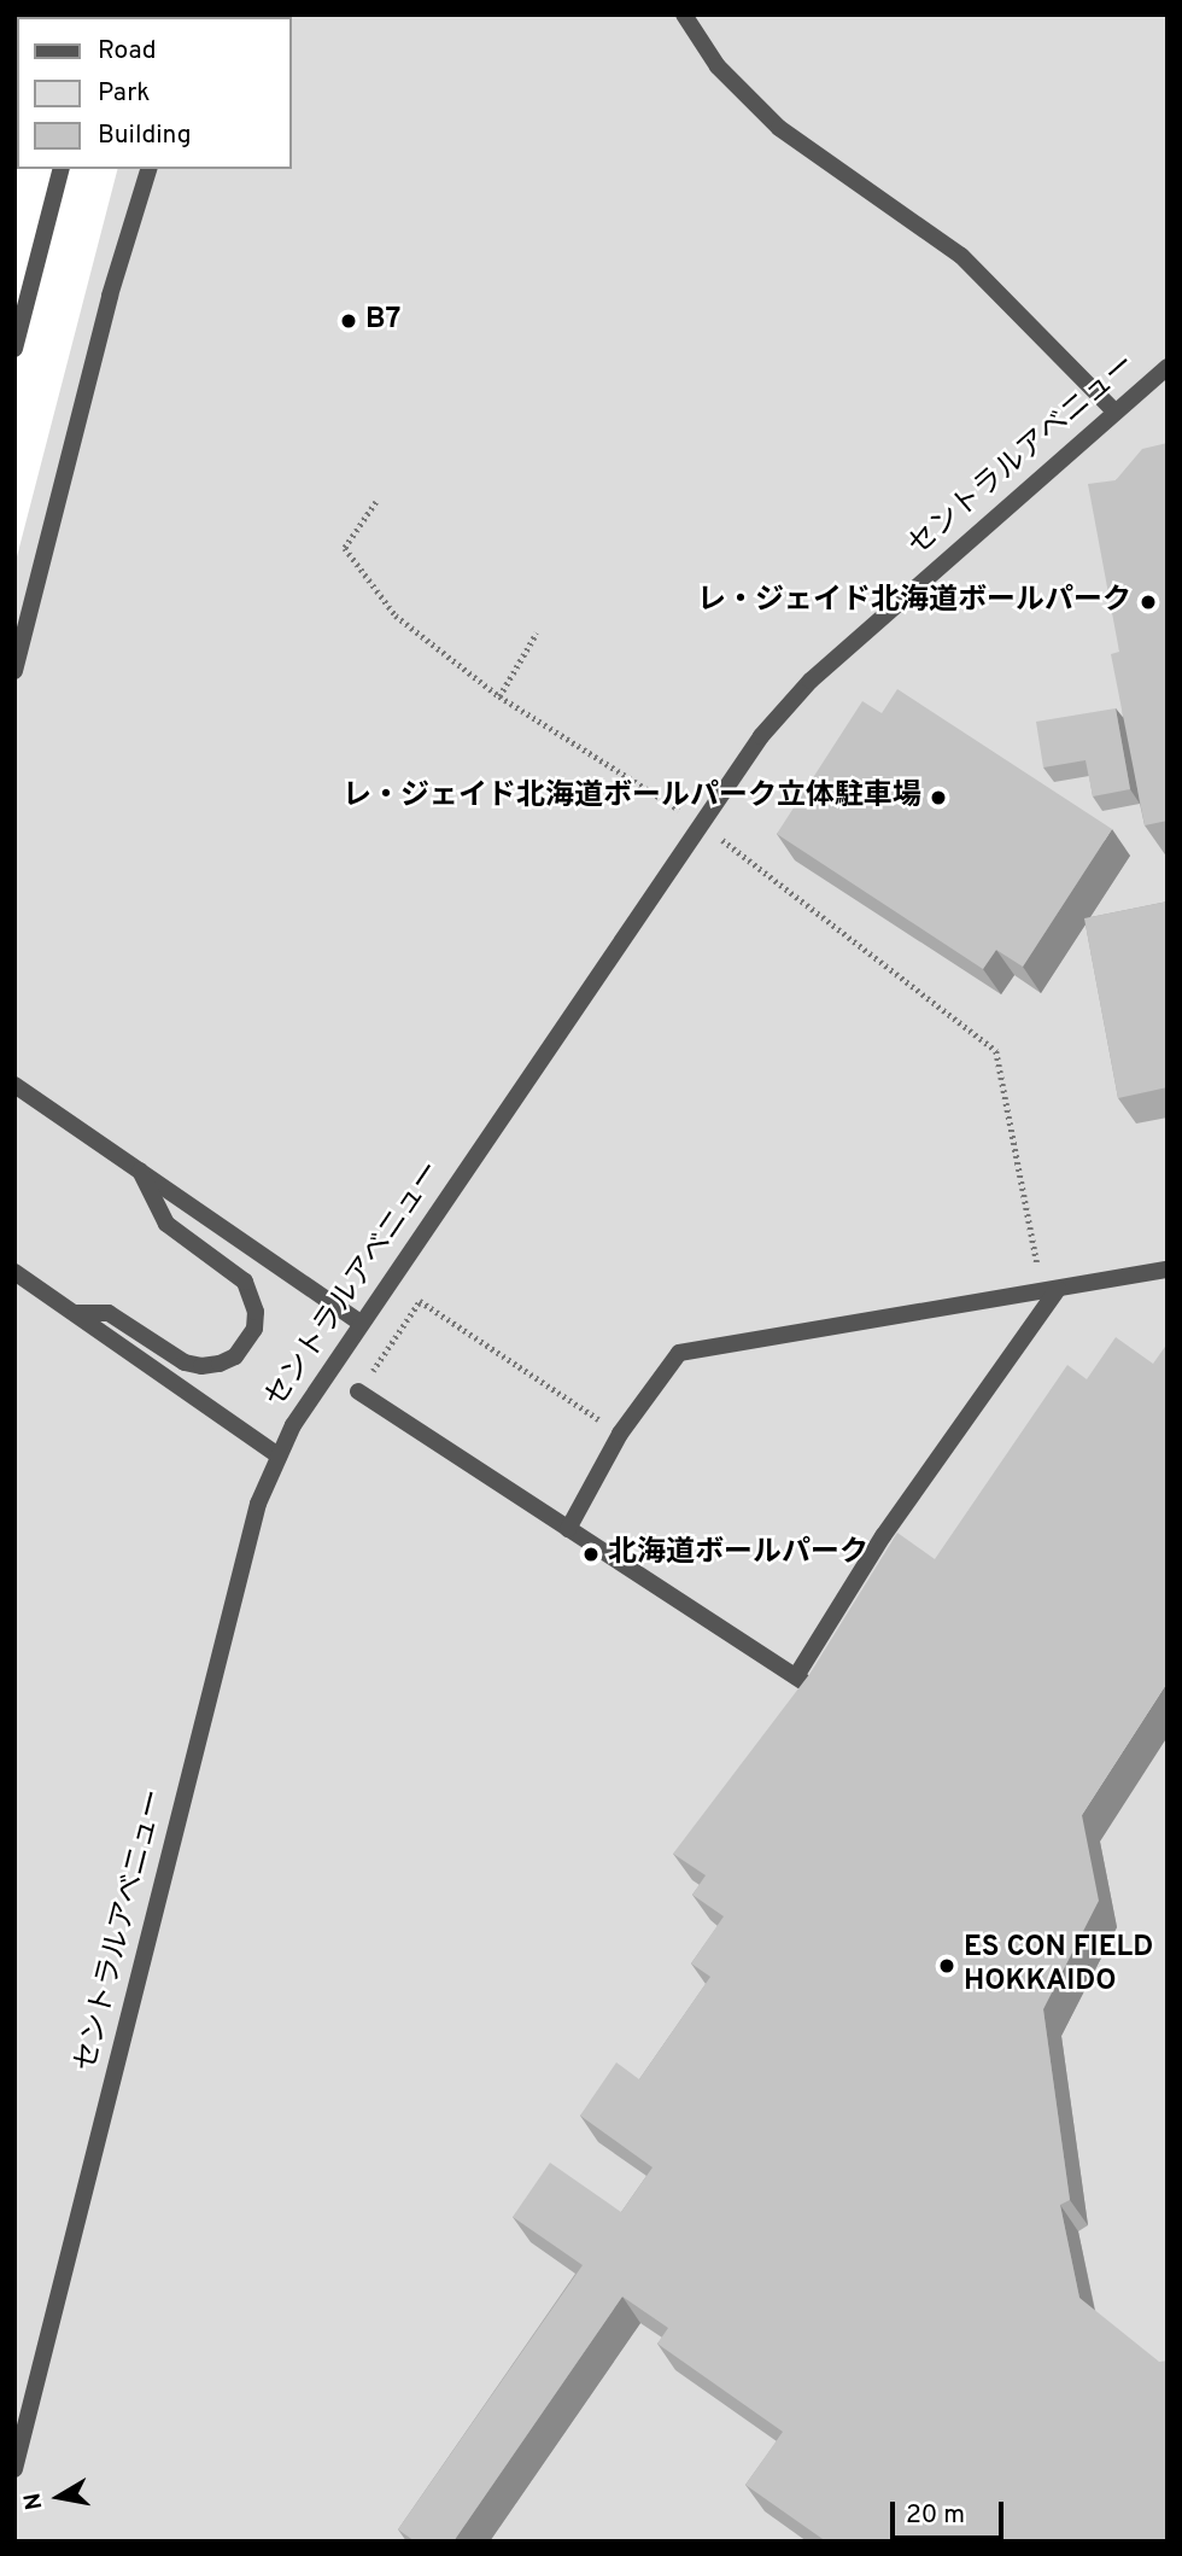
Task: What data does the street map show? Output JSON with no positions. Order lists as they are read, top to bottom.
{
  "streets": {
    "street": ["セントラルアベニュー"]
  },
  "places": [
    "B7",
    "レ・ジェイド北海道ボールパーク",
    "レ・ジェイド北海道ボールパーク立体駐車場",
    "北海道ボールパーク",
    "ES CON FIELD HOKKAIDO"
  ],
  "legend": ["Road", "Park", "Building"],
  "scale_bar": "20 m",
  "north": "left"
}
